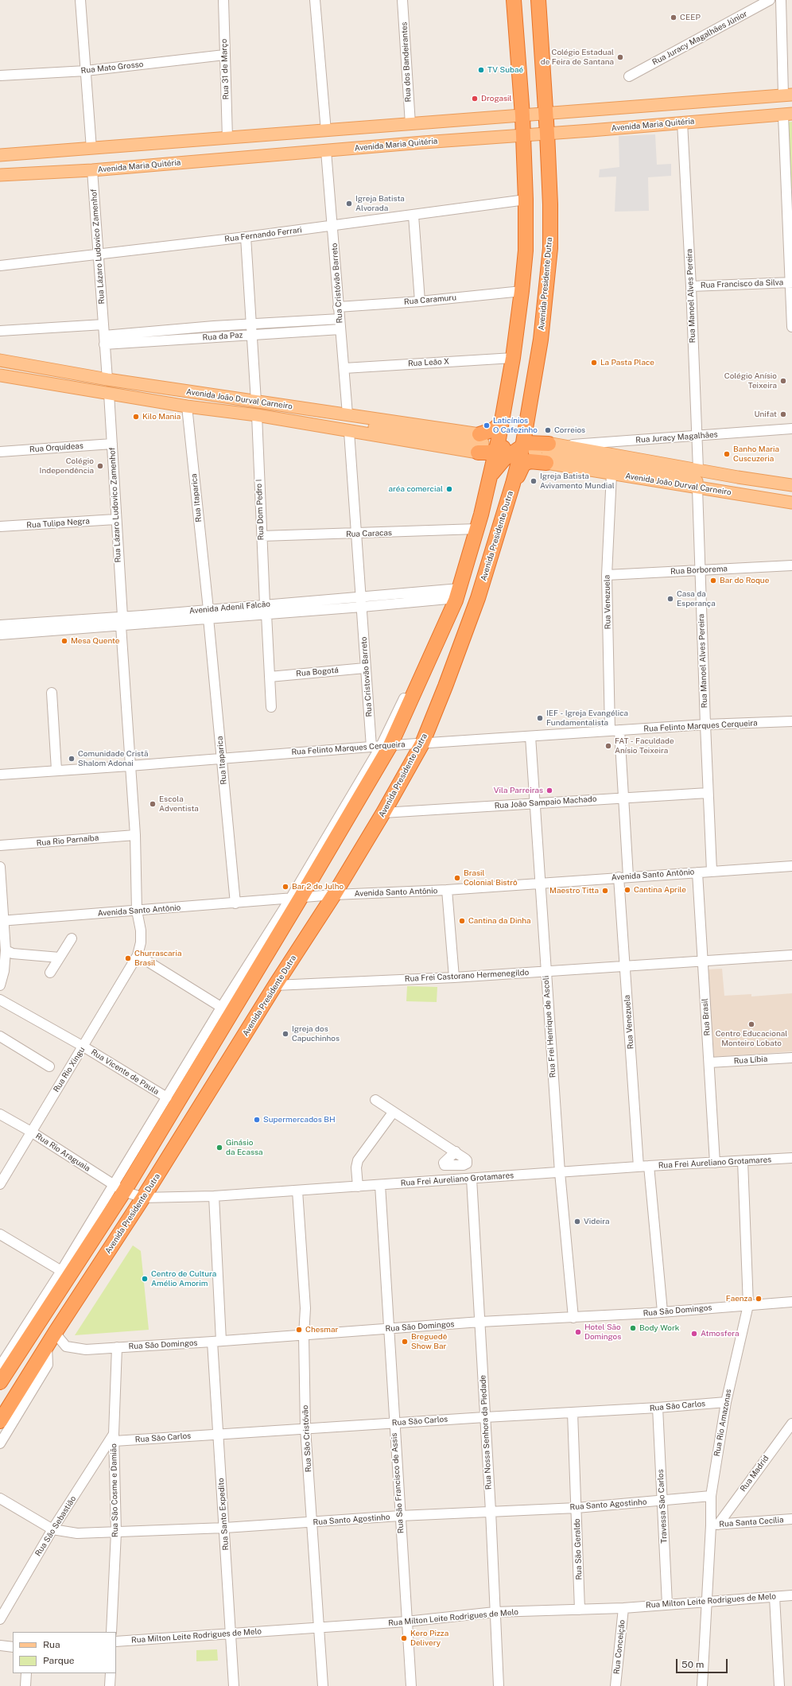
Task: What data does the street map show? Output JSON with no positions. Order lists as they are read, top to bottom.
{
  "streets": {
    "highway": ["Avenida Presidente Dutra"],
    "main road": ["Avenida Maria Quitéria", "Avenida João Durval Carneiro"],
    "street": [
      "Rua Juracy Magalhães Júnior",
      "Rua dos Bandeirantes",
      "Rua Mato Grosso",
      "Rua 31 de Março",
      "Rua Fernando Ferrari",
      "Rua Lázaro Ludovico Zamenhof",
      "Rua Cristóvão Barreto",
      "Rua Francisco da Silva",
      "Rua Manoel Alves Pereira",
      "Rua Caramuru",
      "Rua da Paz",
      "Rua Leão X",
      "Rua Juracy Magalhães",
      "Rua Orquídeas",
      "Rua Itaparica",
      "Rua Dom Pedro I",
      "Rua Tulipa Negra",
      "Rua Caracas",
      "Rua Borborema",
      "Rua Venezuela",
      "Avenida Adenil Falcão",
      "Rua Bogotá",
      "Rua Cristovão Barreto",
      "Rua Felinto Marques Cerqueira",
      "Rua João Sampaio Machado",
      "Rua Rio Parnaíba",
      "Avenida Santo Antônio",
      "Rua Frei Castorano Hermenegildo",
      "Rua Brasil",
      "Rua Frei Henrique de Ascoli",
      "Rua Líbia",
      "Rua Rio Xingu",
      "Rua Vicente de Paula",
      "Rua Rio Araguaia",
      "Rua Frei Aureliano Grotamares",
      "Rua São Domingos",
      "Rua São Carlos",
      "Rua Rio Amazonas",
      "Rua Nossa Senhora da Piedade",
      "Rua São Cristóvão",
      "Rua Madrid",
      "Rua São Francisco de Assis",
      "Rua São Cosme e Damião",
      "Rua Santo Agostinho",
      "Travessa São Carlos",
      "Rua Santo Expedito",
      "Rua Santa Cecília",
      "Rua São Sebastião",
      "Rua São Geraldo",
      "Rua Milton Leite Rodrigues de Melo",
      "Rua Conceição"
    ]
  },
  "crossings": [
    ["Rua Mato Grosso", "Rua 31 de Março"],
    ["Avenida Maria Quitéria", "Rua Lázaro Ludovico Zamenhof"],
    ["Avenida Maria Quitéria", "Rua Cristóvão Barreto"],
    ["Avenida Maria Quitéria", "Avenida Presidente Dutra"],
    ["Avenida Maria Quitéria", "Rua Manoel Alves Pereira"],
    ["Rua Fernando Ferrari", "Rua Lázaro Ludovico Zamenhof"],
    ["Rua Fernando Ferrari", "Rua Cristóvão Barreto"],
    ["Rua Lázaro Ludovico Zamenhof", "Rua da Paz"],
    ["Rua Lázaro Ludovico Zamenhof", "Avenida João Durval Carneiro"],
    ["Rua Lázaro Ludovico Zamenhof", "Rua Orquídeas"],
    ["Rua Lázaro Ludovico Zamenhof", "Rua Tulipa Negra"],
    ["Rua Lázaro Ludovico Zamenhof", "Avenida Adenil Falcão"],
    ["Rua Lázaro Ludovico Zamenhof", "Rua Felinto Marques Cerqueira"],
    ["Rua Lázaro Ludovico Zamenhof", "Rua Rio Parnaíba"],
    ["Rua Lázaro Ludovico Zamenhof", "Avenida Santo Antônio"],
    ["Rua Lázaro Ludovico Zamenhof", "Rua Rio Xingu"],
    ["Rua Cristóvão Barreto", "Rua Caramuru"],
    ["Rua Cristóvão Barreto", "Rua da Paz"],
    ["Rua Cristóvão Barreto", "Rua Leão X"],
    ["Rua Cristóvão Barreto", "Avenida João Durval Carneiro"],
    ["Avenida Presidente Dutra", "Rua Felinto Marques Cerqueira"],
    ["Avenida Presidente Dutra", "Rua João Sampaio Machado"],
    ["Avenida Presidente Dutra", "Avenida Santo Antônio"],
    ["Avenida Presidente Dutra", "Rua Frei Castorano Hermenegildo"],
    ["Avenida Presidente Dutra", "Rua Frei Aureliano Grotamares"],
    ["Avenida Presidente Dutra", "Rua São Domingos"],
    ["Rua Francisco da Silva", "Rua Manoel Alves Pereira"],
    ["Rua Manoel Alves Pereira", "Avenida João Durval Carneiro"],
    ["Rua Manoel Alves Pereira", "Rua Juracy Magalhães"],
    ["Rua Manoel Alves Pereira", "Rua Borborema"],
    ["Rua Manoel Alves Pereira", "Rua Felinto Marques Cerqueira"],
    ["Rua Manoel Alves Pereira", "Rua João Sampaio Machado"],
    ["Rua Manoel Alves Pereira", "Avenida Santo Antônio"],
    ["Avenida João Durval Carneiro", "Rua Juracy Magalhães"],
    ["Avenida João Durval Carneiro", "Rua Itaparica"],
    ["Avenida João Durval Carneiro", "Rua Dom Pedro I"],
    ["Avenida João Durval Carneiro", "Rua Venezuela"],
    ["Rua Itaparica", "Avenida Adenil Falcão"],
    ["Rua Itaparica", "Rua Felinto Marques Cerqueira"],
    ["Rua Itaparica", "Avenida Santo Antônio"],
    ["Rua Dom Pedro I", "Rua Caracas"],
    ["Rua Dom Pedro I", "Avenida Adenil Falcão"],
    ["Rua Dom Pedro I", "Rua Bogotá"],
    ["Rua Borborema", "Rua Venezuela"],
    ["Rua Venezuela", "Rua Felinto Marques Cerqueira"],
    ["Rua Venezuela", "Rua João Sampaio Machado"],
    ["Rua Venezuela", "Avenida Santo Antônio"],
    ["Rua Venezuela", "Rua Frei Castorano Hermenegildo"],
    ["Rua Venezuela", "Rua Frei Aureliano Grotamares"],
    ["Avenida Adenil Falcão", "Rua Cristovão Barreto"],
    ["Rua Bogotá", "Rua Cristovão Barreto"],
    ["Rua Cristovão Barreto", "Rua Felinto Marques Cerqueira"],
    ["Rua Felinto Marques Cerqueira", "Rua Frei Henrique de Ascoli"],
    ["Rua João Sampaio Machado", "Rua Frei Henrique de Ascoli"],
    ["Avenida Santo Antônio", "Rua Brasil"],
    ["Avenida Santo Antônio", "Rua Frei Henrique de Ascoli"],
    ["Rua Frei Castorano Hermenegildo", "Rua Brasil"],
    ["Rua Frei Castorano Hermenegildo", "Rua Frei Henrique de Ascoli"],
    ["Rua Brasil", "Rua Líbia"],
    ["Rua Brasil", "Rua Frei Aureliano Grotamares"],
    ["Rua Frei Henrique de Ascoli", "Rua Frei Aureliano Grotamares"],
    ["Rua Frei Henrique de Ascoli", "Rua São Domingos"],
    ["Rua Rio Xingu", "Rua Vicente de Paula"],
    ["Rua Rio Xingu", "Rua Rio Araguaia"],
    ["Rua Rio Araguaia", "Rua Frei Aureliano Grotamares"],
    ["Rua Frei Aureliano Grotamares", "Rua Rio Amazonas"],
    ["Rua Frei Aureliano Grotamares", "Rua Nossa Senhora da Piedade"],
    ["Rua Frei Aureliano Grotamares", "Rua São Cristóvão"],
    ["Rua Frei Aureliano Grotamares", "Rua São Francisco de Assis"],
    ["Rua Frei Aureliano Grotamares", "Rua Santo Expedito"],
    ["Rua São Domingos", "Rua Rio Amazonas"],
    ["Rua São Domingos", "Rua Nossa Senhora da Piedade"],
    ["Rua São Domingos", "Rua São Cristóvão"],
    ["Rua São Domingos", "Rua São Francisco de Assis"],
    ["Rua São Domingos", "Rua São Cosme e Damião"],
    ["Rua São Domingos", "Rua Santo Expedito"],
    ["Rua São Carlos", "Rua Rio Amazonas"],
    ["Rua São Carlos", "Rua Nossa Senhora da Piedade"],
    ["Rua São Carlos", "Rua São Cristóvão"],
    ["Rua São Carlos", "Rua São Francisco de Assis"],
    ["Rua São Carlos", "Rua São Cosme e Damião"],
    ["Rua São Carlos", "Travessa São Carlos"],
    ["Rua São Carlos", "Rua Santo Expedito"],
    ["Rua São Carlos", "Rua São Sebastião"],
    ["Rua São Carlos", "Rua São Geraldo"],
    ["Rua Rio Amazonas", "Rua Madrid"],
    ["Rua Rio Amazonas", "Rua Santo Agostinho"],
    ["Rua Rio Amazonas", "Rua Santa Cecília"],
    ["Rua Rio Amazonas", "Rua Milton Leite Rodrigues de Melo"],
    ["Rua Nossa Senhora da Piedade", "Rua Santo Agostinho"],
    ["Rua Nossa Senhora da Piedade", "Rua Milton Leite Rodrigues de Melo"],
    ["Rua São Cristóvão", "Rua Santo Agostinho"],
    ["Rua São Cristóvão", "Rua Milton Leite Rodrigues de Melo"],
    ["Rua Madrid", "Rua Santa Cecília"],
    ["Rua São Francisco de Assis", "Rua Santo Agostinho"],
    ["Rua São Francisco de Assis", "Rua Milton Leite Rodrigues de Melo"],
    ["Rua São Cosme e Damião", "Rua Santo Agostinho"],
    ["Rua São Cosme e Damião", "Rua São Sebastião"],
    ["Rua Santo Agostinho", "Travessa São Carlos"],
    ["Rua Santo Agostinho", "Rua Santo Expedito"],
    ["Rua Santo Agostinho", "Rua São Sebastião"],
    ["Rua Santo Agostinho", "Rua São Geraldo"],
    ["Travessa São Carlos", "Rua Milton Leite Rodrigues de Melo"],
    ["Rua Santo Expedito", "Rua Milton Leite Rodrigues de Melo"],
    ["Rua São Geraldo", "Rua Milton Leite Rodrigues de Melo"],
    ["Rua Milton Leite Rodrigues de Melo", "Rua Conceição"]
  ],
  "places": [
    "CEEP",
    "Colégio Estadual de Feira de Santana",
    "TV Subaé",
    "Drogasil",
    "Igreja Batista Alvorada",
    "La Pasta Place",
    "Colégio Anísio Teixeira",
    "Unifat",
    "Kilo Mania",
    "Laticínios O Cafezinho",
    "Correios",
    "Banho Maria Cuscuzeria",
    "Colégio Independência",
    "Igreja Batista Avivamento Mundial",
    "aréa comercial",
    "Bar do Roque",
    "Casa da Esperança",
    "Mesa Quente",
    "IEF - Igreja Evangélica Fundamentalista",
    "FAT - Faculdade Anísio Teixeira",
    "Comunidade Cristã Shalom Adonai",
    "Vila Parreiras",
    "Escola Adventista",
    "Brasil Colonial Bistrô",
    "Bar 2 de Julho",
    "Cantina Aprile",
    "Maestro Titta",
    "Cantina da Dinha",
    "Churrascaria Brasil",
    "Centro Educacional Monteiro Lobato",
    "Igreja dos Capuchinhos",
    "Supermercados BH",
    "Ginásio da Ecassa",
    "Videira",
    "Centro de Cultura Amélio Amorim",
    "Faenza",
    "Body Work",
    "Chesmar",
    "Hotel São Domingos",
    "Atmosfera",
    "Breguedê Show Bar",
    "Kero Pizza Delivery"
  ],
  "legend": ["Rua", "Parque"],
  "scale_bar": "50 m"
}
